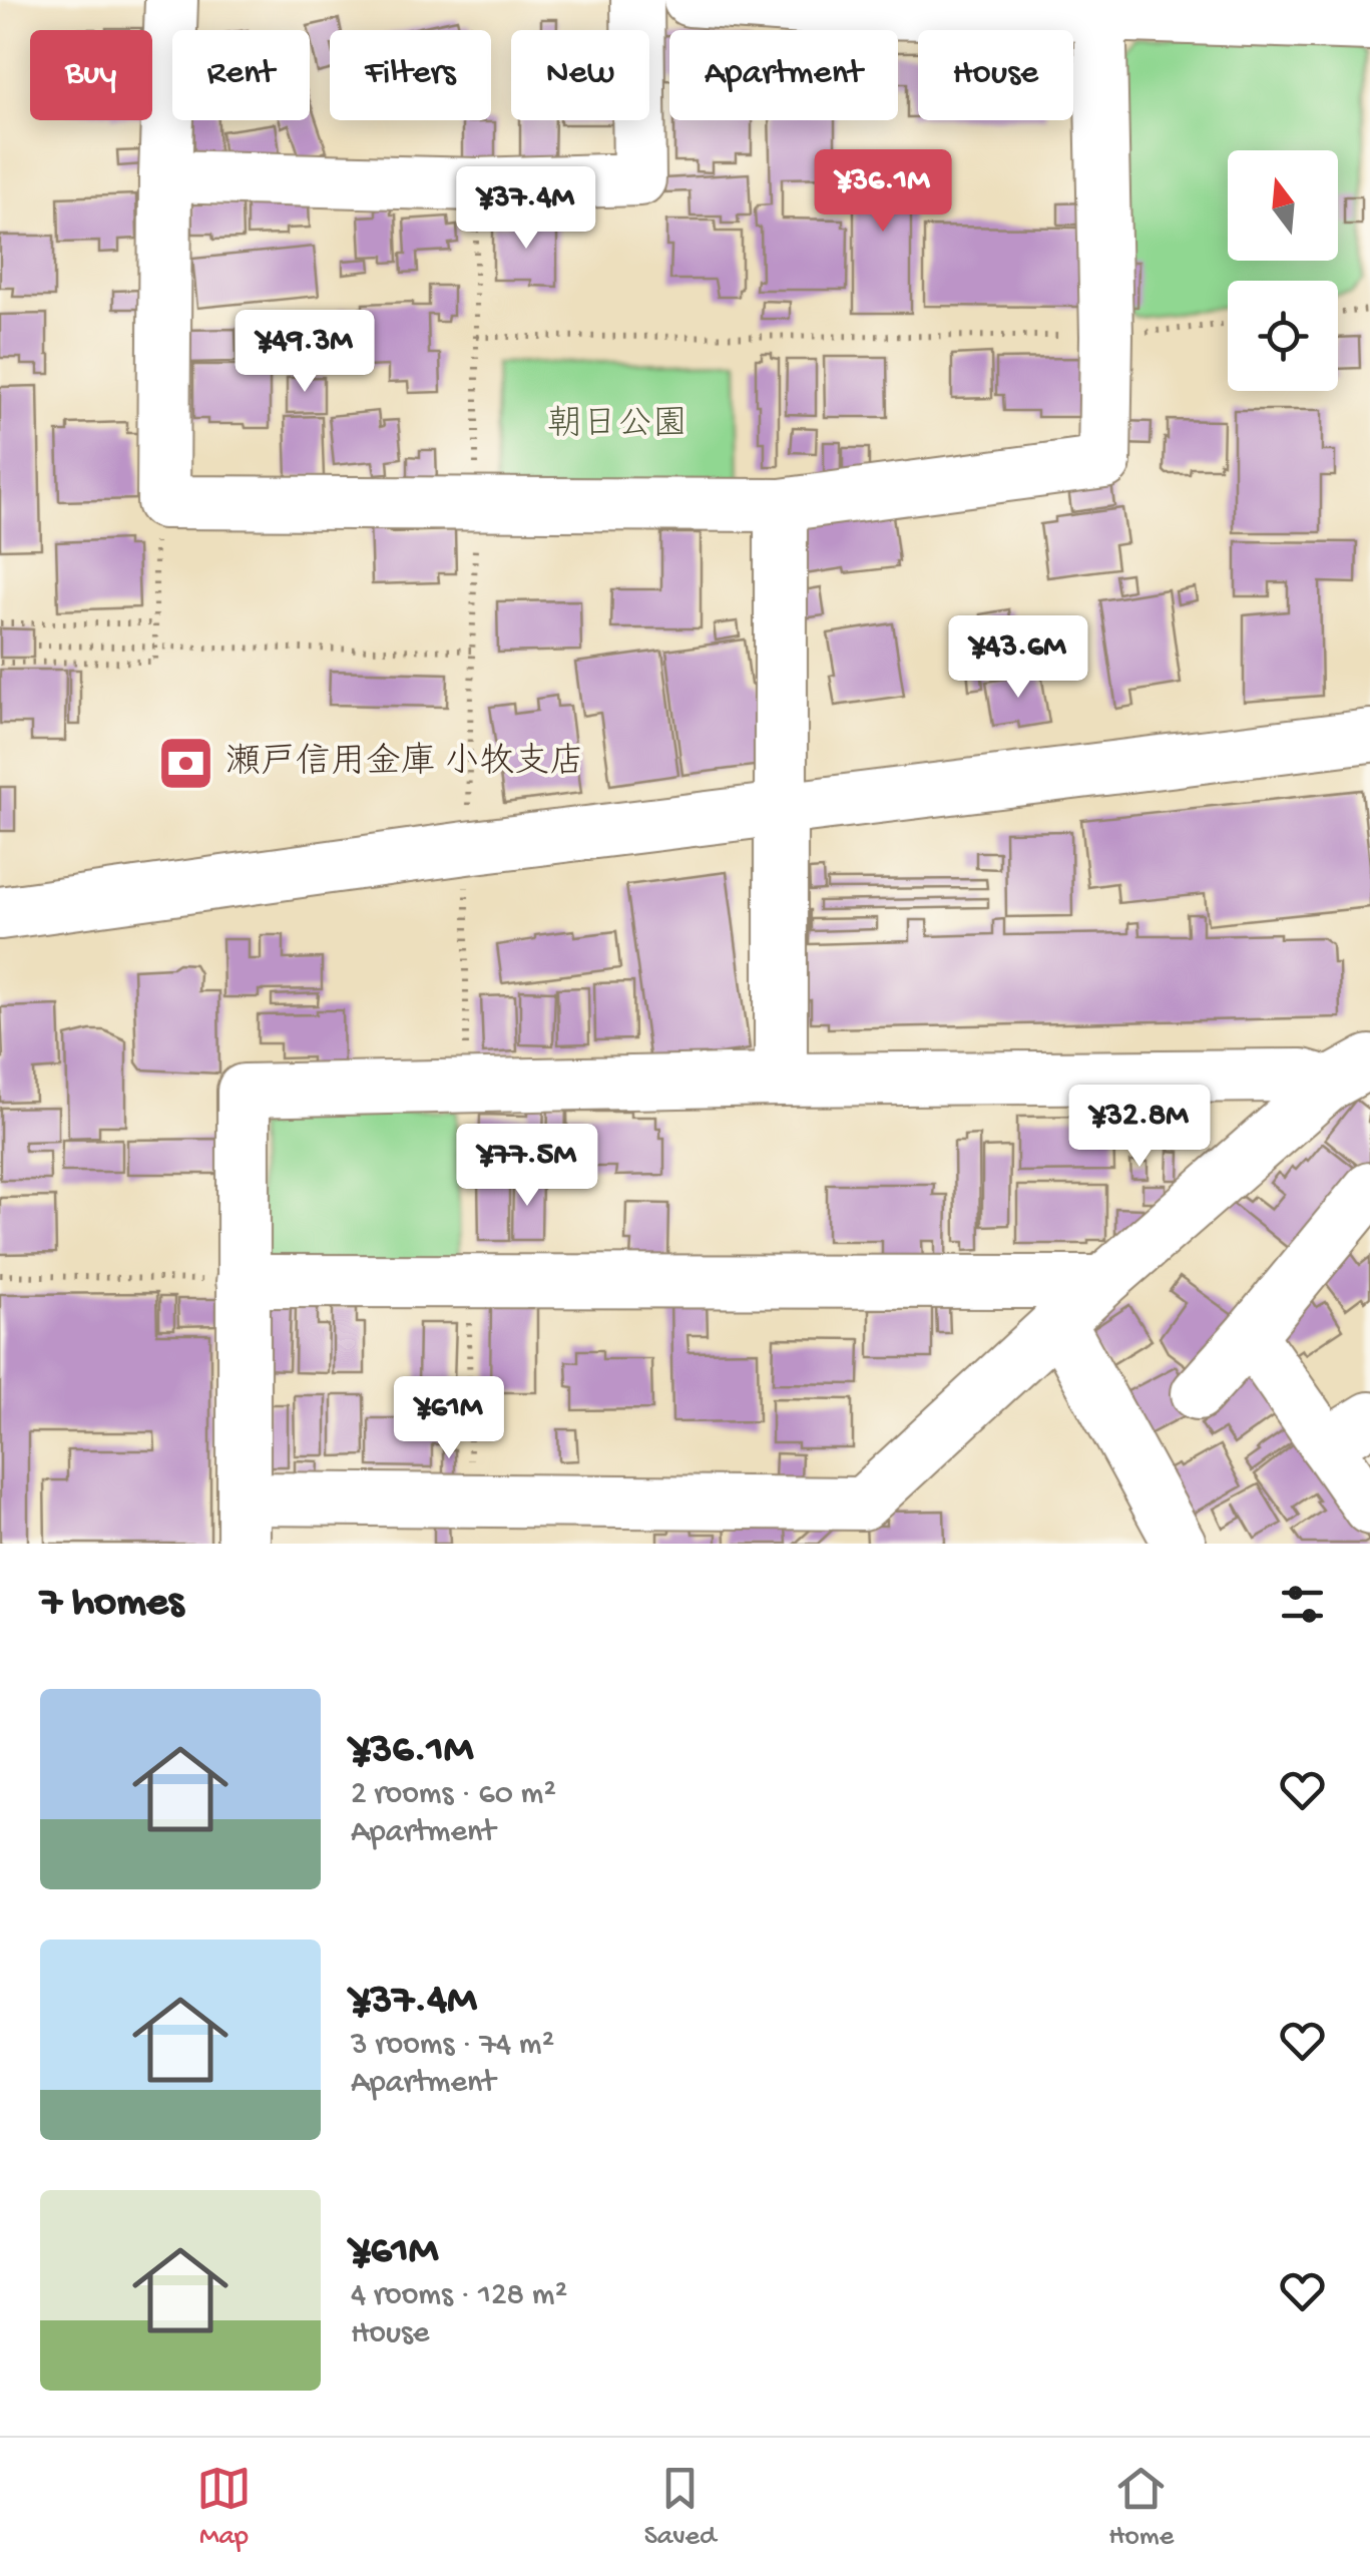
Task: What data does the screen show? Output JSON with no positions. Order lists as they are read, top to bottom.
{
  "parks": ["朝日公園"],
  "places": {
    "bank": ["瀬戸信用金庫 小牧支店"]
  },
  "north": "top",
  "page": {
    "chip": [
      "Buy",
      "Rent",
      "Filters",
      "New",
      "Apartment",
      "House"
    ],
    "price": [
      "¥36.1M",
      "¥37.4M",
      "¥49.3M",
      "¥43.6M",
      "¥32.8M",
      "¥77.5M",
      "¥61M"
    ],
    "heading": "7 homes",
    "list": [
      {
        "name": "¥36.1M",
        "note": "2 rooms · 60 m² · Apartment"
      },
      {
        "name": "¥37.4M",
        "note": "3 rooms · 74 m² · Apartment"
      },
      {
        "name": "¥61M",
        "note": "4 rooms · 128 m² · House"
      }
    ],
    "tabs": ["Map", "Saved", "Home"]
  }
}
